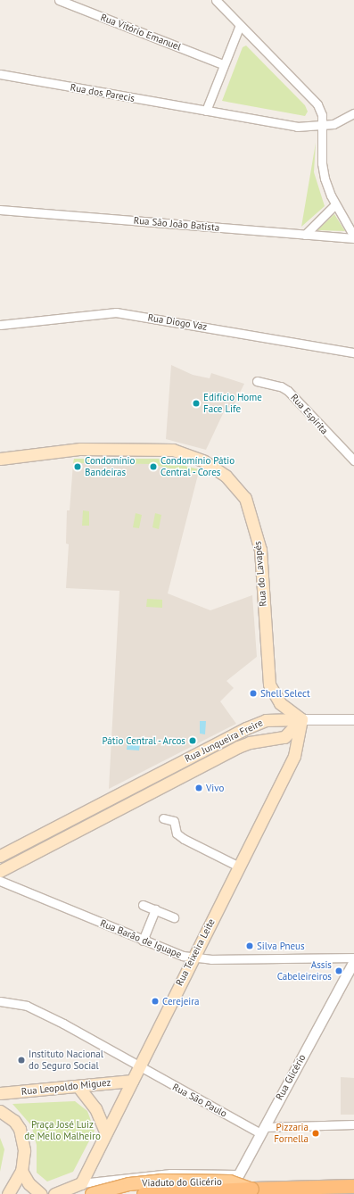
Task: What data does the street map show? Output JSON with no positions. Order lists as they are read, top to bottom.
{
  "streets": {
    "highway": ["Viaduto do Glicério"],
    "main road": [
      "Rua do Lavapés",
      "Rua Junqueira Freire",
      "Rua Teixeira Leite",
      "Rua Leopoldo Miguez"
    ],
    "street": [
      "Rua Vitório Emanuel",
      "Rua dos Parecis",
      "Rua São João Batista",
      "Rua Diogo Vaz",
      "Rua Espírita",
      "Rua Barão de Iguape",
      "Rua Glicério",
      "Rua São Paulo"
    ]
  },
  "crossings": [
    ["Rua do Lavapés", "Rua Junqueira Freire"],
    ["Rua do Lavapés", "Rua Teixeira Leite"],
    ["Rua Junqueira Freire", "Rua Teixeira Leite"],
    ["Rua Barão de Iguape", "Rua Teixeira Leite"],
    ["Rua Teixeira Leite", "Rua Leopoldo Miguez"],
    ["Rua Teixeira Leite", "Rua São Paulo"],
    ["Rua Glicério", "Rua São Paulo"]
  ],
  "parks": ["Praça José Luiz de Mello Malheiro"],
  "places": [
    "Edifício Home Face Life",
    "Condomínio Bandeiras",
    "Condomínio Pátio Central - Cores",
    "Shell Select",
    "Pátio Central - Arcos",
    "Vivo",
    "Silva Pneus",
    "Assis Cabeleireiros",
    "Cerejeira",
    "Instituto Nacional do Seguro Social",
    "Pizzaria Fornella"
  ]
}
